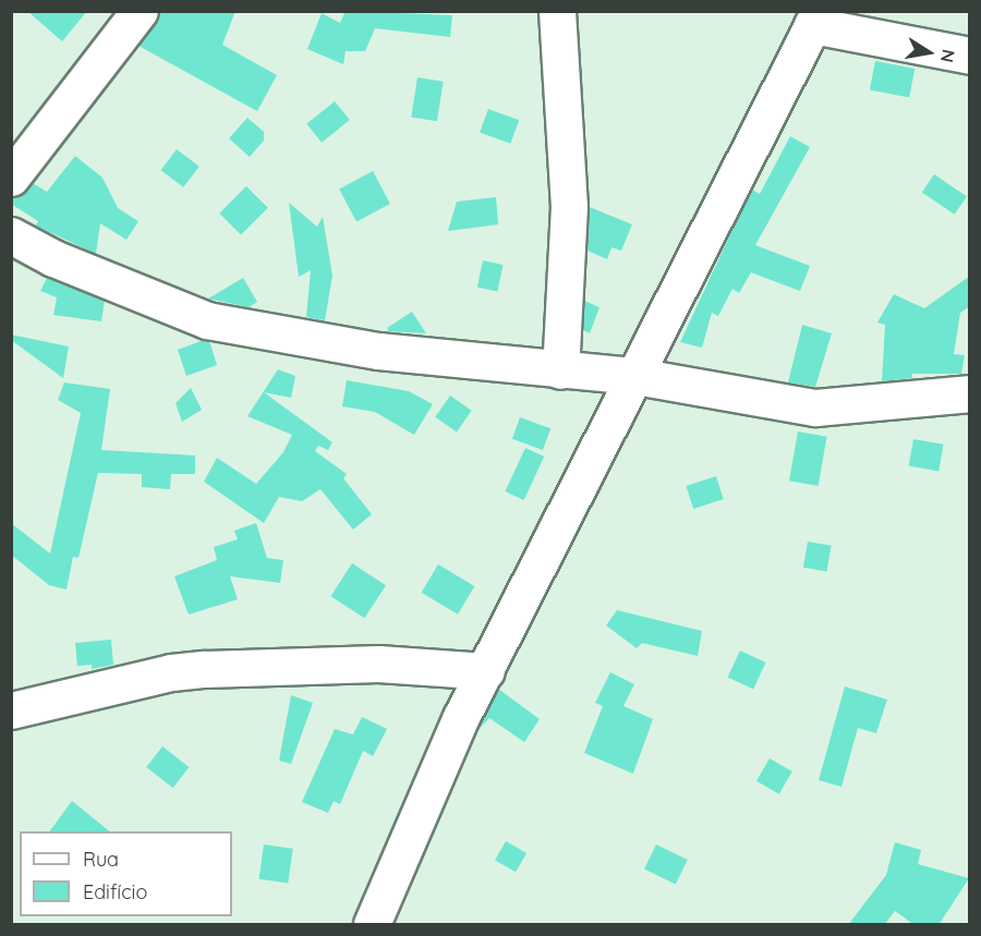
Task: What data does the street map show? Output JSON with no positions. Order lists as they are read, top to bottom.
{
  "legend": ["Rua", "Edifício"],
  "north": "right"
}
